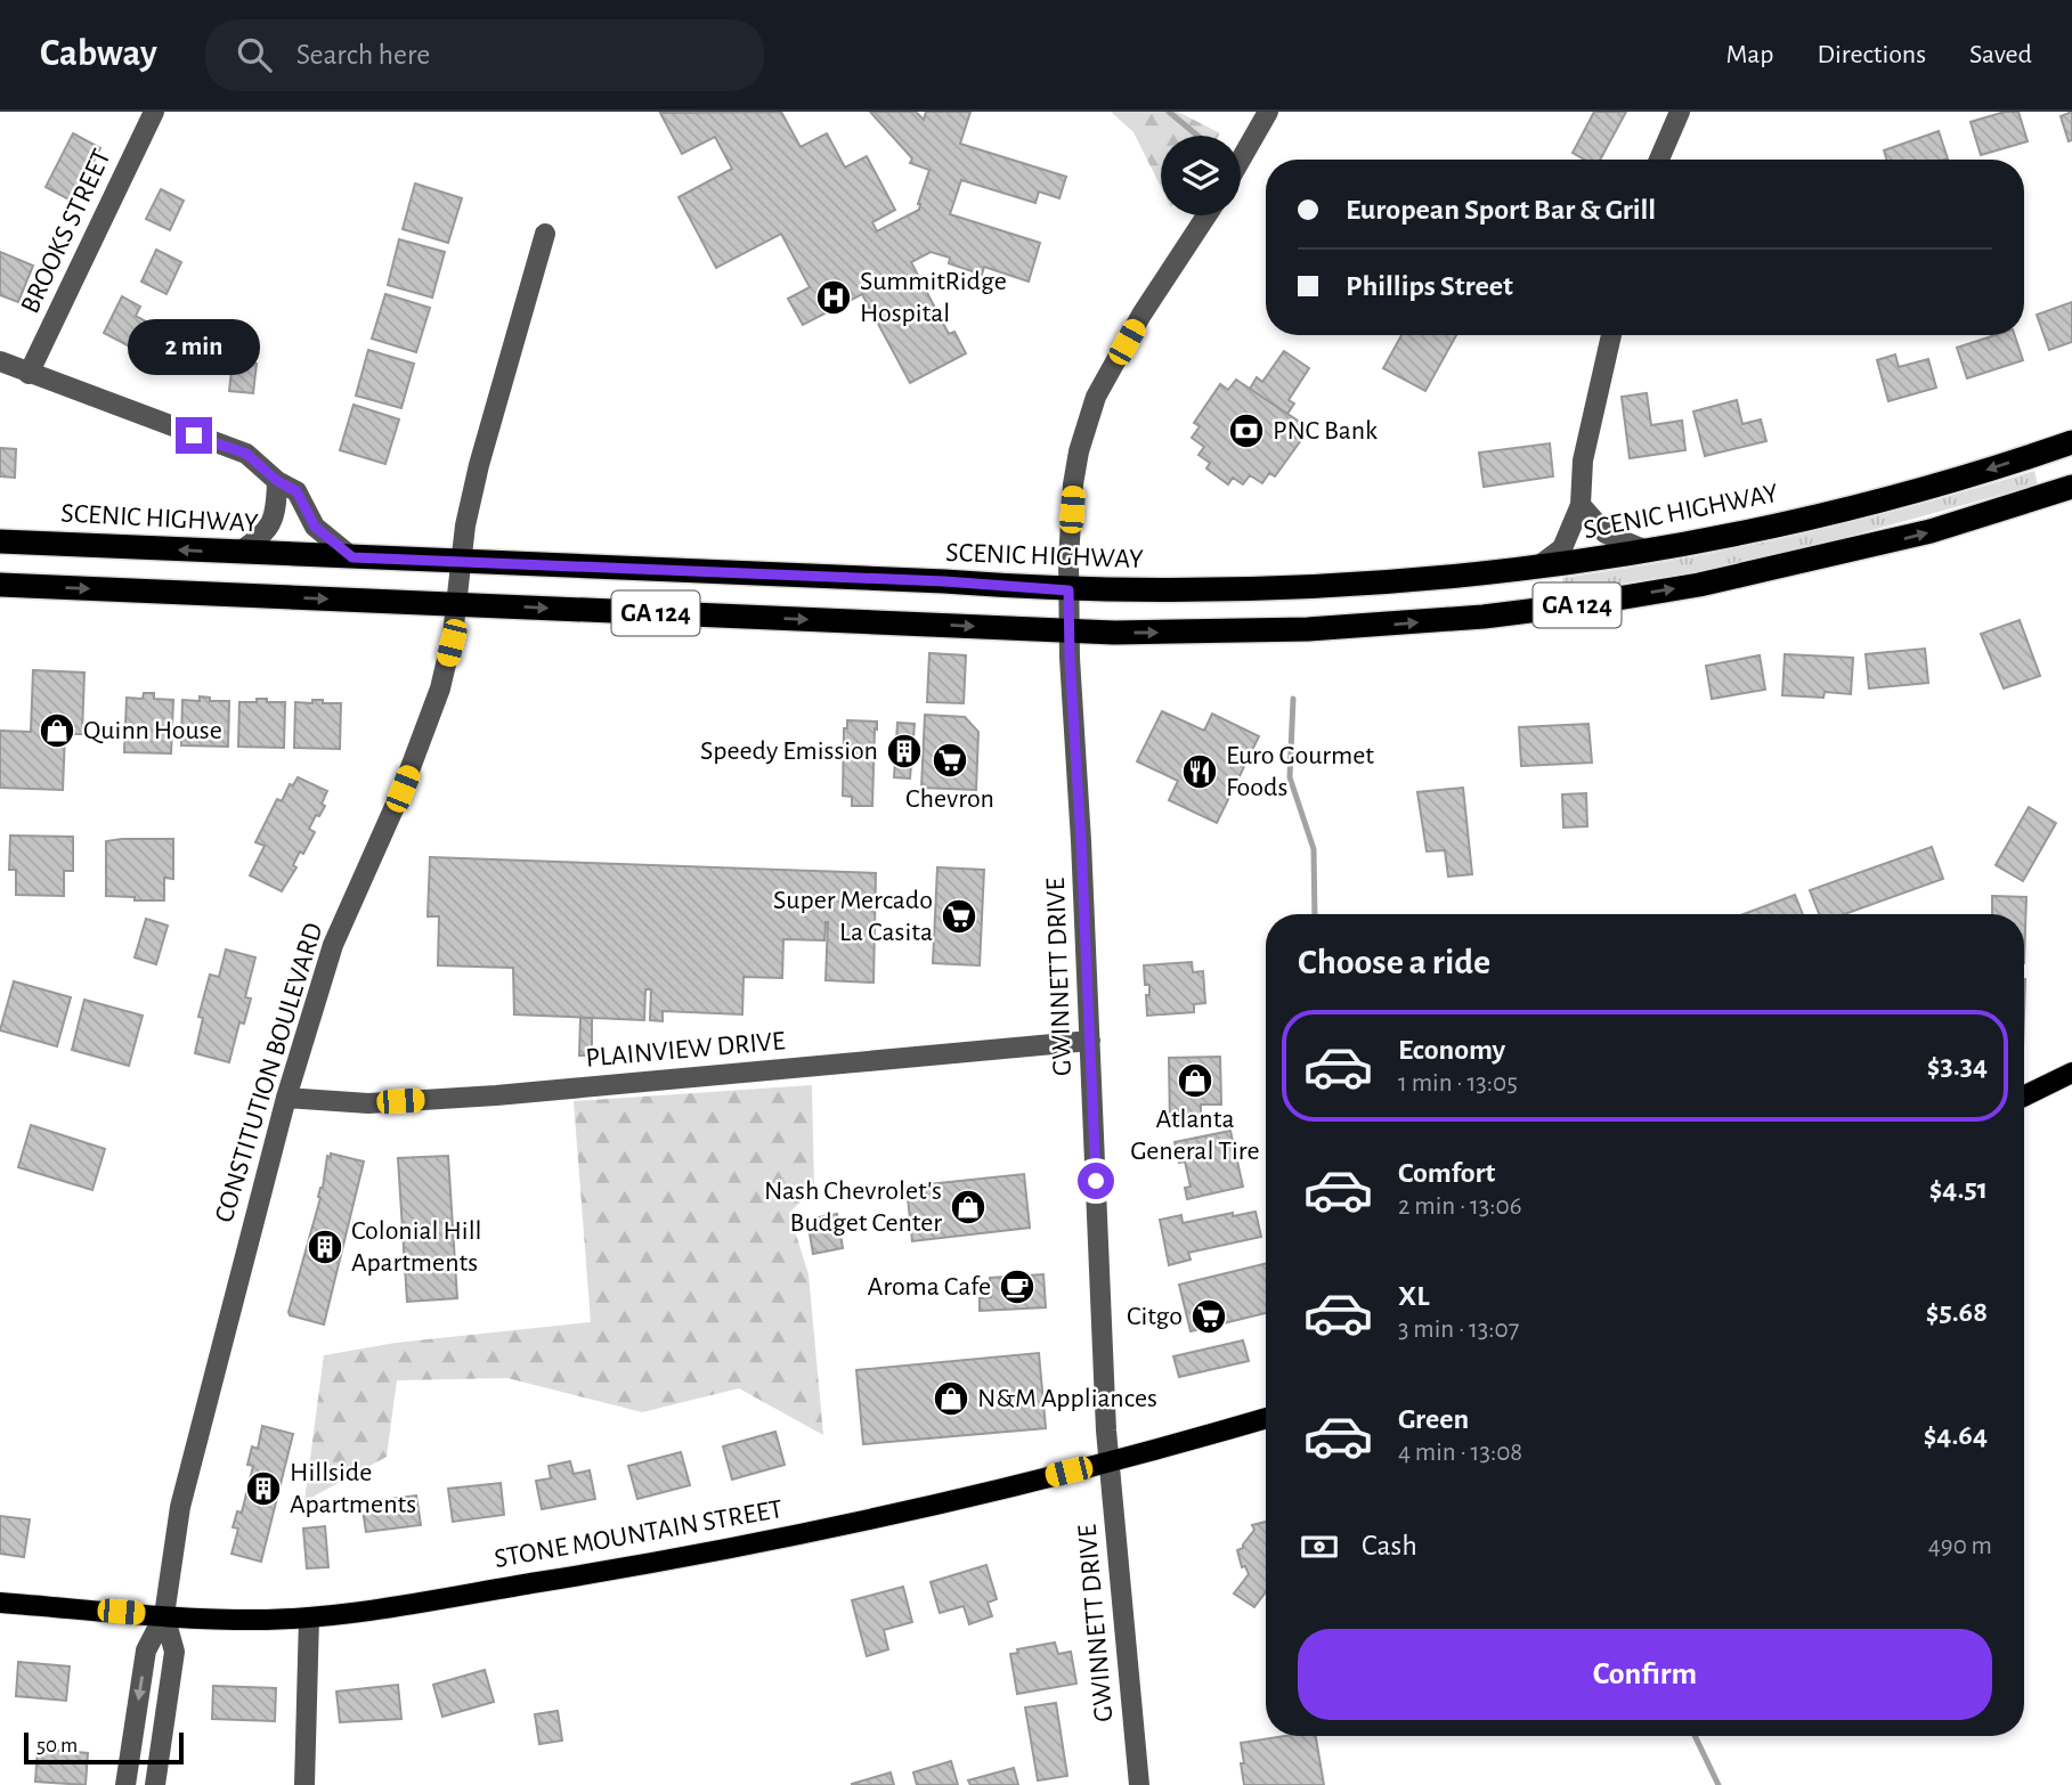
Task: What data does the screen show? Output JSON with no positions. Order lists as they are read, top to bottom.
{
  "streets": {
    "highway": ["SCENIC HIGHWAY", "GA 124"],
    "main road": ["STONE MOUNTAIN STREET"],
    "street": [
      "BROOKS STREET",
      "GWINNETT DRIVE",
      "PLAINVIEW DRIVE",
      "CONSTITUTION BOULEVARD"
    ]
  },
  "crossings": [
    ["SCENIC HIGHWAY", "GWINNETT DRIVE"],
    ["SCENIC HIGHWAY", "CONSTITUTION BOULEVARD"],
    ["GA 124", "GWINNETT DRIVE"],
    ["GA 124", "CONSTITUTION BOULEVARD"],
    ["GWINNETT DRIVE", "PLAINVIEW DRIVE"],
    ["GWINNETT DRIVE", "STONE MOUNTAIN STREET"],
    ["PLAINVIEW DRIVE", "CONSTITUTION BOULEVARD"],
    ["CONSTITUTION BOULEVARD", "STONE MOUNTAIN STREET"]
  ],
  "places": {
    "hospital": ["SummitRidge Hospital"],
    "bank": ["PNC Bank"],
    "shop": [
      "Quinn House",
      "Atlanta General Tire",
      "Nash Chevrolet's Budget Center",
      "N&M Appliances"
    ],
    "building": ["Speedy Emission", "Colonial Hill Apartments", "Hillside Apartments"],
    "supermarket": ["Chevron", "Super Mercado La Casita", "Citgo"],
    "restaurant": ["Euro Gourmet Foods"],
    "cafe": ["Aroma Cafe"]
  },
  "scale_bar": "50 m",
  "page": {
    "header": "Cabway",
    "search": "Search here",
    "nav": ["Map", "Directions", "Saved"],
    "banner": ["European Sport Bar & Grill", "Phillips Street"],
    "bubble": "2 min",
    "heading": "Choose a ride",
    "list": [
      {
        "name": "Economy",
        "note": "1 min · 13:05",
        "value": "$3.34"
      },
      {
        "name": "Comfort",
        "note": "2 min · 13:06",
        "value": "$4.51"
      },
      {
        "name": "XL",
        "note": "3 min · 13:07",
        "value": "$5.68"
      },
      {
        "name": "Green",
        "note": "4 min · 13:08",
        "value": "$4.64"
      }
    ],
    "pay": ["Cash", "490 m"],
    "buttons": "Confirm",
    "scale": "50 m"
  }
}
